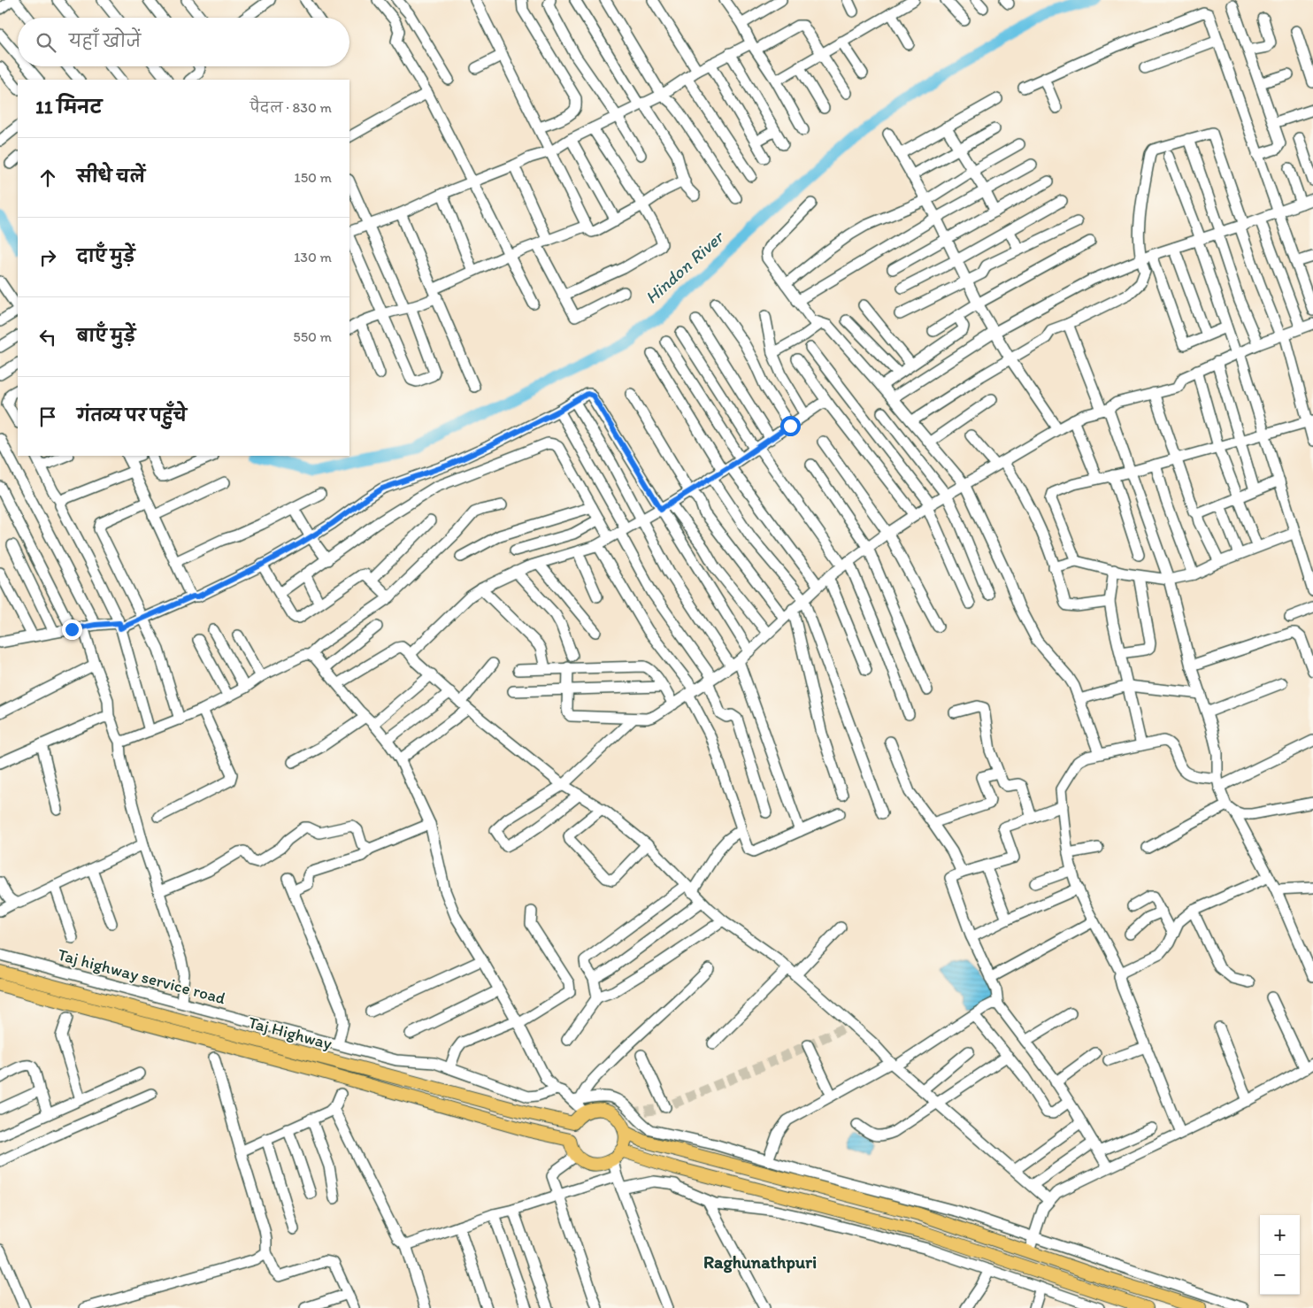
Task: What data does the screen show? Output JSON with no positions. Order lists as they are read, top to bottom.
{
  "streets": {
    "main road": ["Taj Highway"],
    "street": ["Taj highway service road"]
  },
  "districts": ["Raghunathpuri"],
  "water": ["Hindon River"],
  "page": {
    "search": "यहाँ खोजें",
    "heading": ["11 मिनट", "पैदल · 830 m"],
    "list": [
      ["सीधे चलें", "150 m"],
      ["दाएँ मुड़ें", "130 m"],
      ["बाएँ मुड़ें", "550 m"],
      "गंतव्य पर पहुँचे"
    ],
    "map_buttons": ["+", "−"]
  }
}
